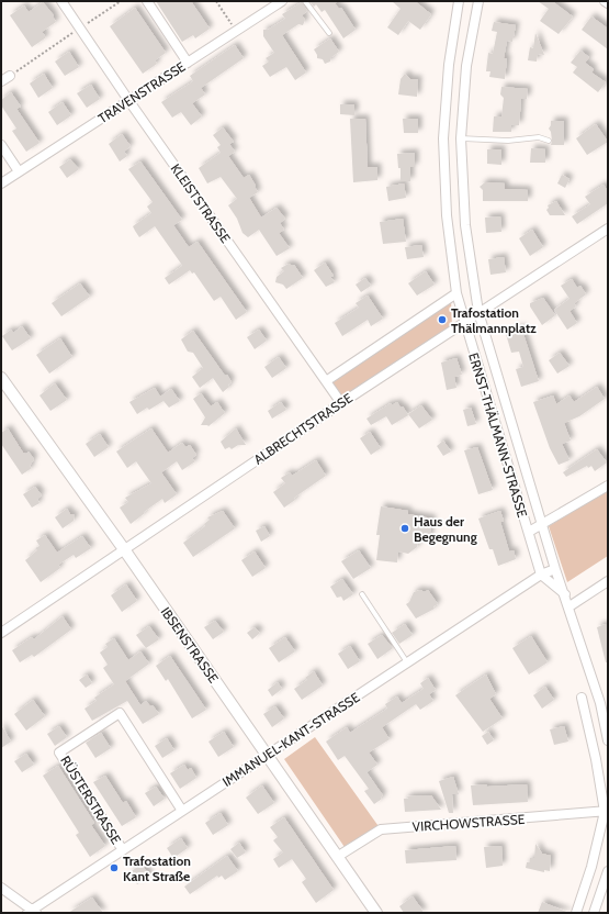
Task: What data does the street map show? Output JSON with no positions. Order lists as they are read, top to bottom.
{
  "streets": {
    "street": [
      "TRAVENSTRASSE",
      "KLEISTSTRASSE",
      "ALBRECHTSTRASSE",
      "ERNST-THÄLMANN-STRASSE",
      "IBSENSTRASSE",
      "IMMANUEL-KANT-STRASSE",
      "RÜSTERSTRASSE",
      "VIRCHOWSTRASSE"
    ]
  },
  "crossings": [
    ["TRAVENSTRASSE", "KLEISTSTRASSE"],
    ["KLEISTSTRASSE", "ALBRECHTSTRASSE"],
    ["ALBRECHTSTRASSE", "ERNST-THÄLMANN-STRASSE"],
    ["ALBRECHTSTRASSE", "IBSENSTRASSE"],
    ["ERNST-THÄLMANN-STRASSE", "IMMANUEL-KANT-STRASSE"],
    ["IBSENSTRASSE", "IMMANUEL-KANT-STRASSE"],
    ["IBSENSTRASSE", "VIRCHOWSTRASSE"],
    ["IMMANUEL-KANT-STRASSE", "RÜSTERSTRASSE"]
  ],
  "places": ["Trafostation Thälmannplatz", "Haus der Begegnung", "Trafostation Kant Straße"]
}
